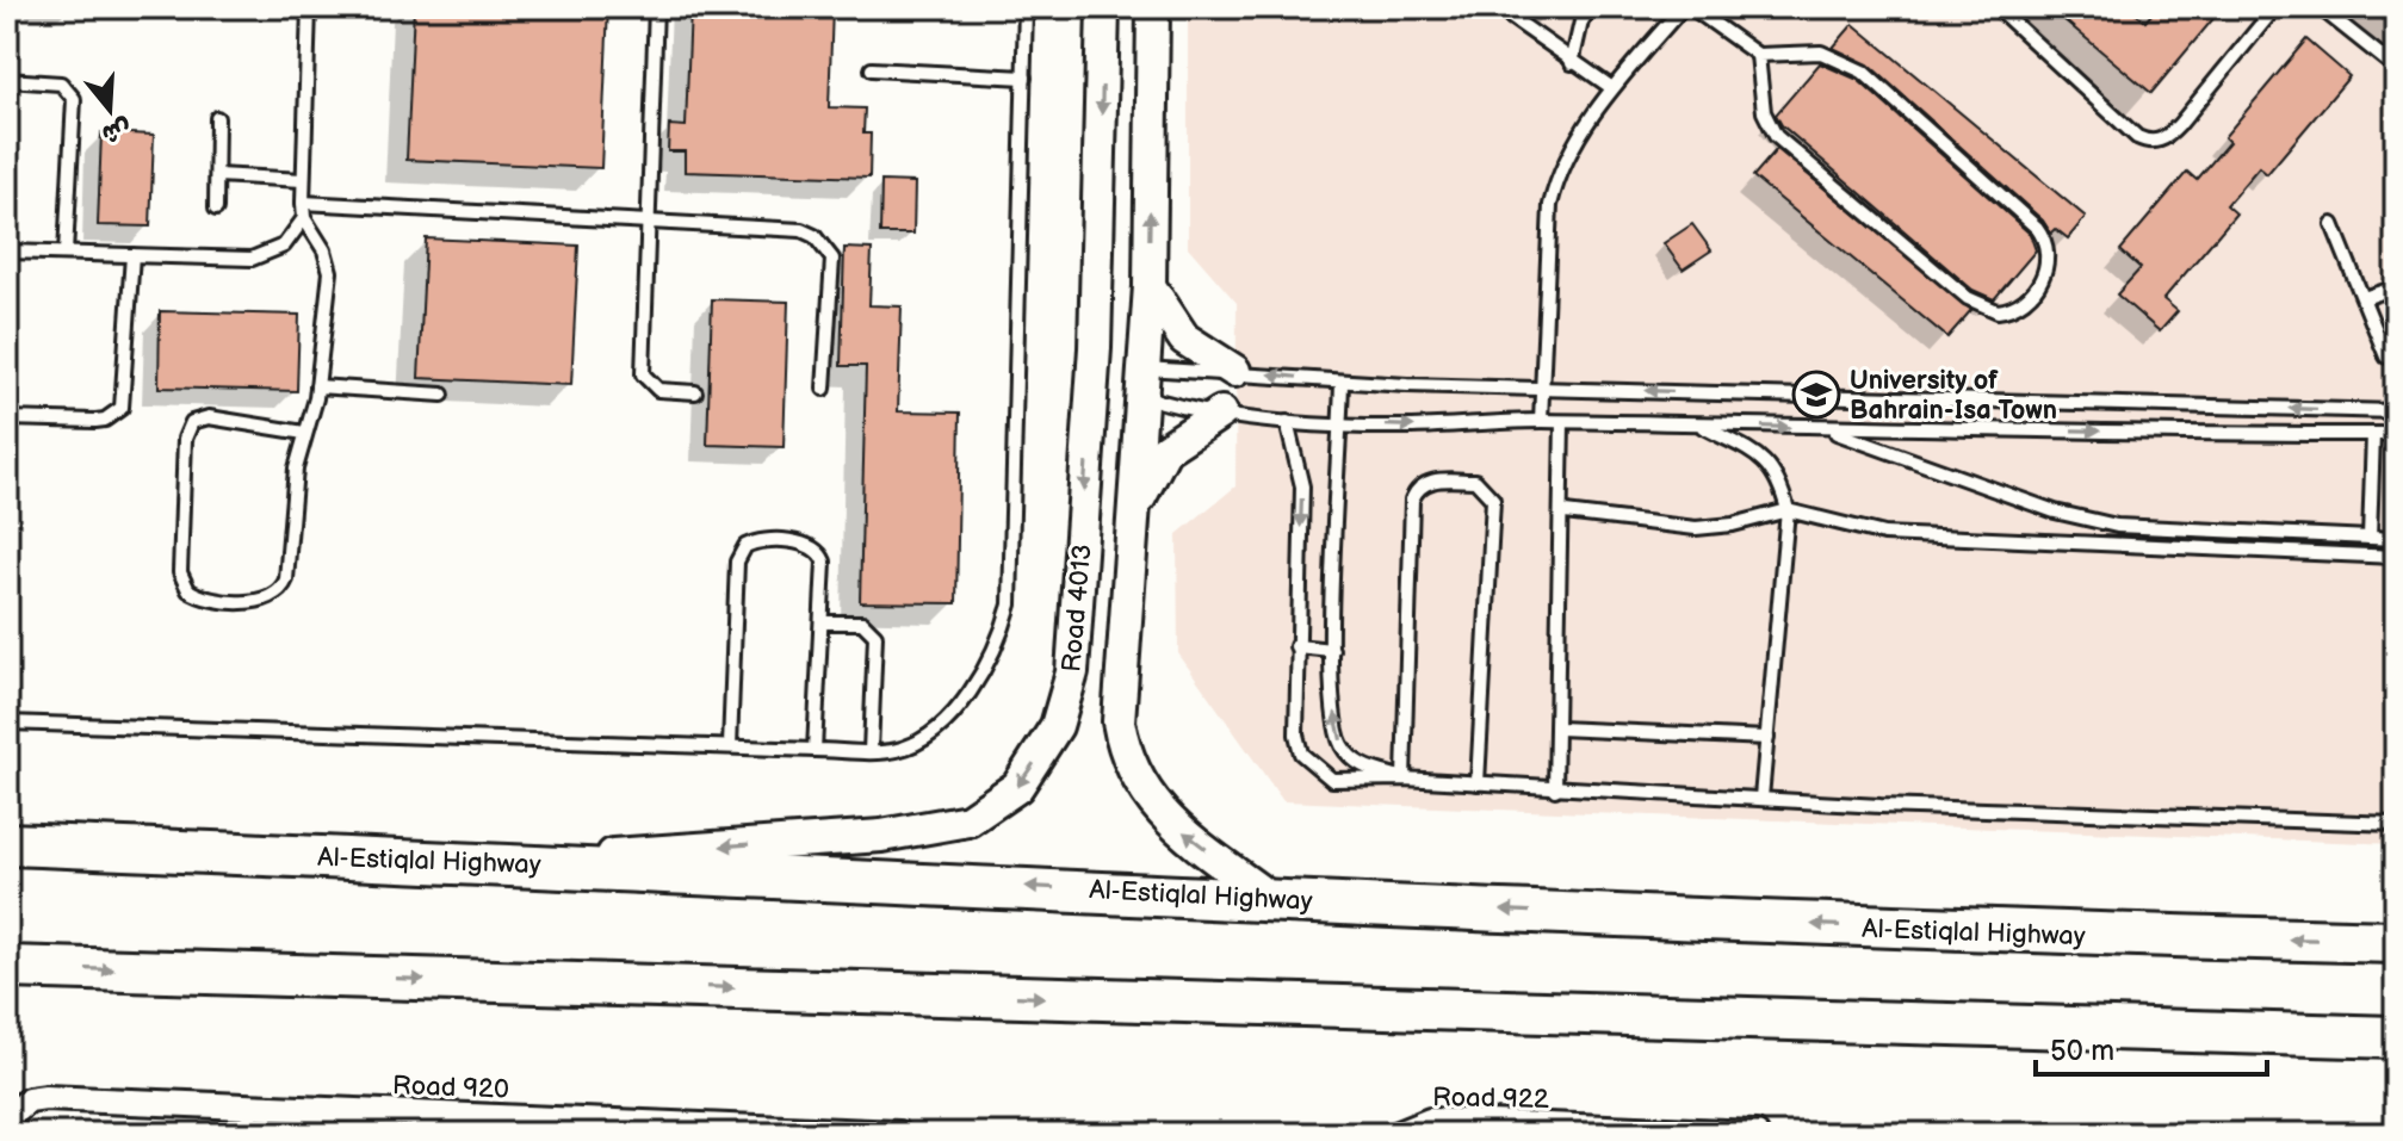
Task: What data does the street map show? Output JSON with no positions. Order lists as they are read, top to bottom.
{
  "streets": {
    "main road": ["Al-Estiqlal Highway"],
    "street": ["Road 4013", "Road 920", "Road 922"]
  },
  "crossings": [
    ["Road 4013", "Al-Estiqlal Highway"]
  ],
  "places": {
    "school or university": ["University of Bahrain-Isa Town"]
  },
  "scale_bar": "50 m",
  "north": "bottom"
}
